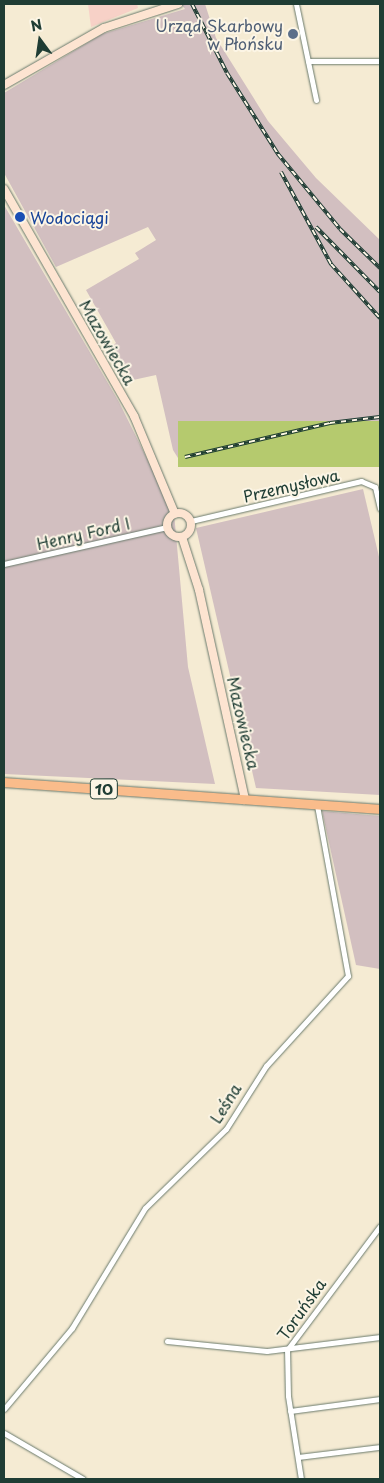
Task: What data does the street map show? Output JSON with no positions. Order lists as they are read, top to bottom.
{
  "streets": {
    "main road": ["10"],
    "street": [
      "Mazowiecka",
      "Przemysłowa",
      "Henry Ford I",
      "Leśna",
      "Toruńska"
    ]
  },
  "crossings": [
    ["Mazowiecka", "Przemysłowa"],
    ["Mazowiecka", "Henry Ford I"],
    ["Mazowiecka", "10"],
    ["Przemysłowa", "Henry Ford I"],
    ["10", "Leśna"]
  ],
  "places": ["Urząd Skarbowy w Płońsku", "Wodociągi"],
  "north": "top"
}
